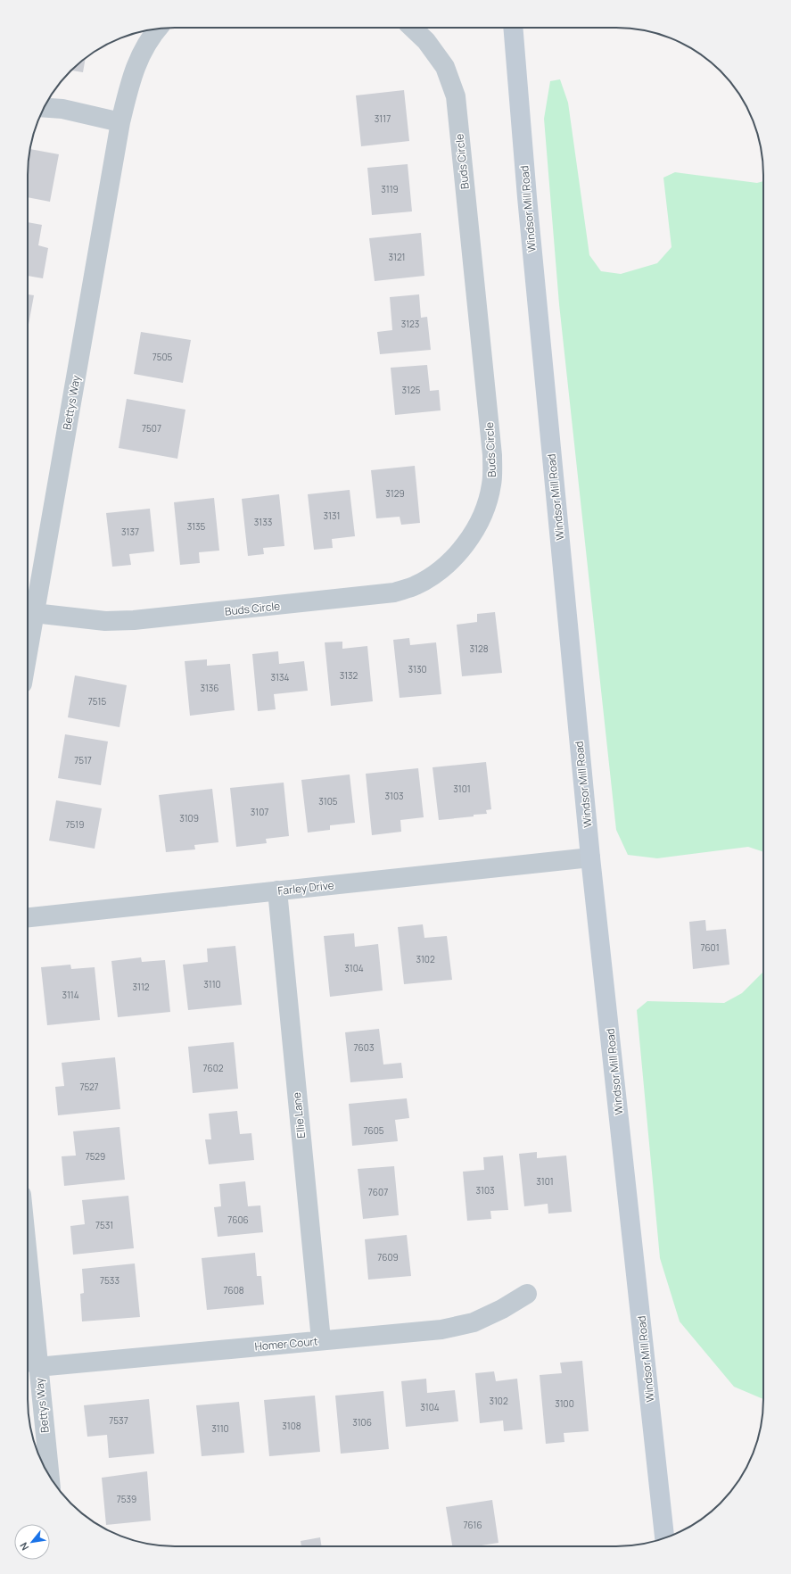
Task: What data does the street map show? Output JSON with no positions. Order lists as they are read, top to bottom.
{
  "streets": {
    "main road": ["Windsor Mill Road"],
    "street": [
      "Buds Circle",
      "Bettys Way",
      "Farley Drive",
      "Ellie Lane",
      "Homer Court"
    ]
  },
  "crossings": [
    ["Buds Circle", "Bettys Way"],
    ["Windsor Mill Road", "Farley Drive"],
    ["Bettys Way", "Homer Court"],
    ["Farley Drive", "Ellie Lane"],
    ["Ellie Lane", "Homer Court"]
  ],
  "house_numbers": [
    "3117",
    "3119",
    "3121",
    "3123",
    "7505",
    "3125",
    "7507",
    "3129",
    "3131",
    "3133",
    "3135",
    "3137",
    "3128",
    "3130",
    "3132",
    "3134",
    "3136",
    "7515",
    "7517",
    "3101",
    "3103",
    "3105",
    "3107",
    "3109",
    "7519",
    "7601",
    "3102",
    "3104",
    "3110",
    "3112",
    "3114",
    "7603",
    "7602",
    "7527",
    "7605",
    "7529",
    "3101",
    "3103",
    "7607",
    "7606",
    "7531",
    "7609",
    "7533",
    "7608",
    "3102",
    "3100",
    "3104",
    "7537",
    "3106",
    "3108",
    "3110",
    "7539",
    "7616"
  ],
  "north": "bottom left"
}
